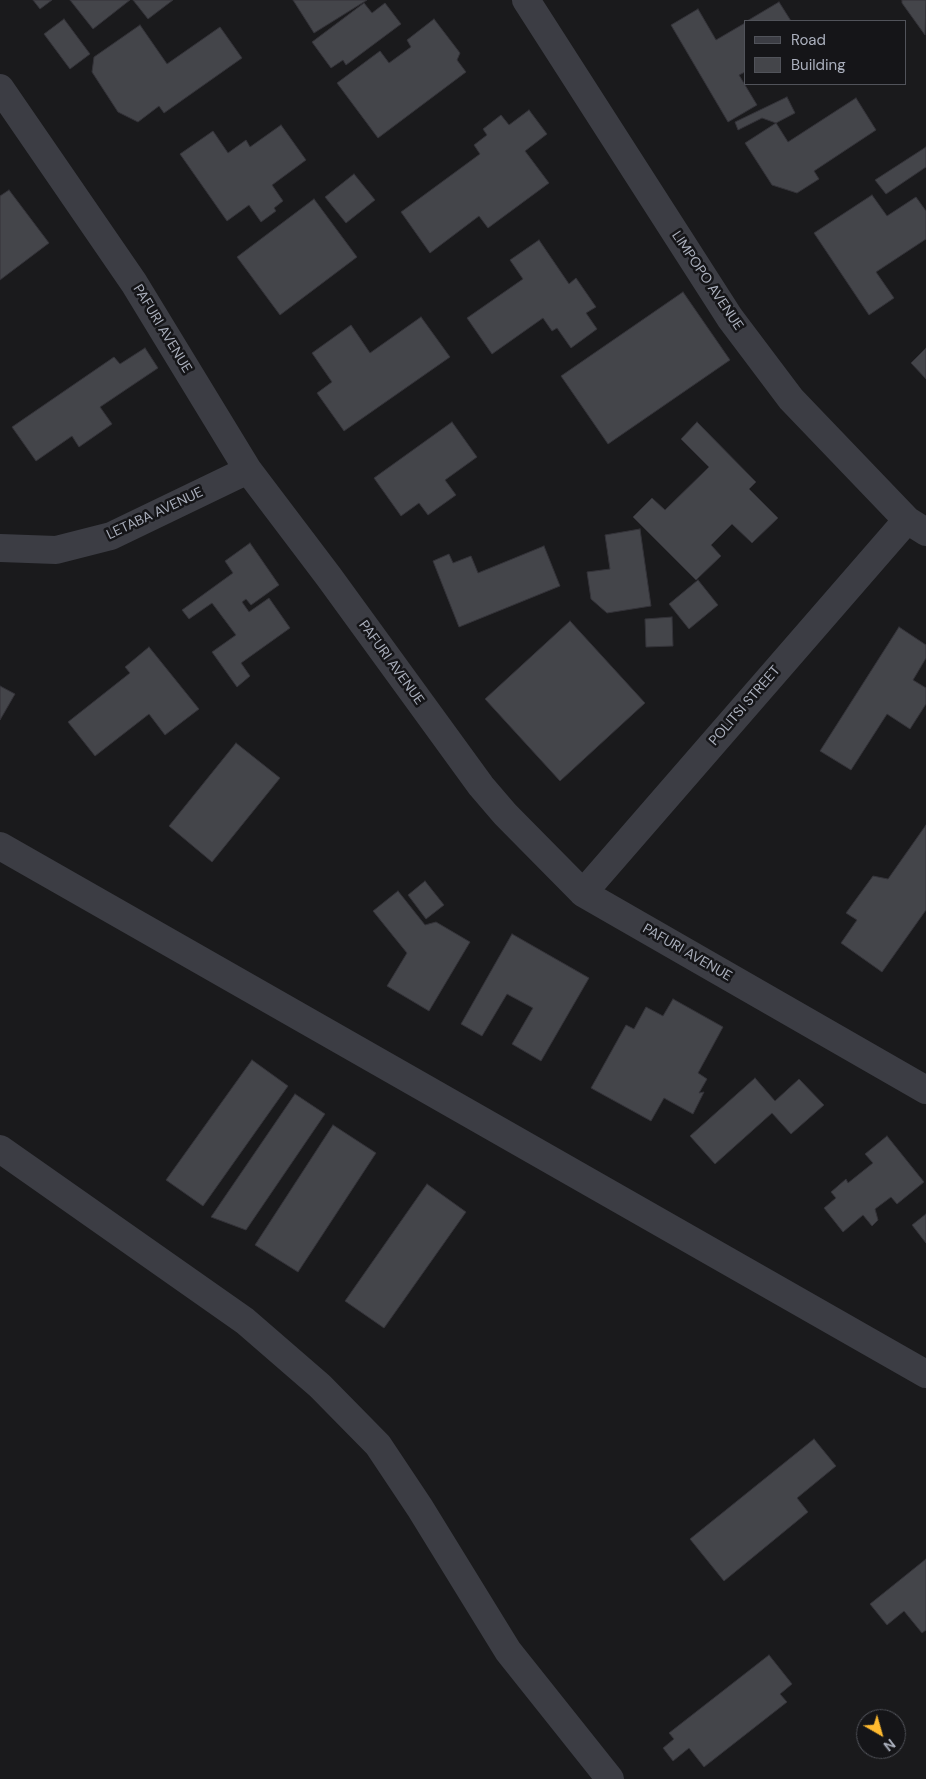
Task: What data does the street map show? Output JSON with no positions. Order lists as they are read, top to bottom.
{
  "streets": {
    "street": [
      "LIMPOPO AVENUE",
      "PAFURI AVENUE",
      "LETABA AVENUE",
      "POLITSI STREET"
    ]
  },
  "crossings": [
    ["LIMPOPO AVENUE", "POLITSI STREET"],
    ["PAFURI AVENUE", "LETABA AVENUE"],
    ["PAFURI AVENUE", "POLITSI STREET"]
  ],
  "legend": ["Road", "Building"],
  "north": "bottom right"
}
